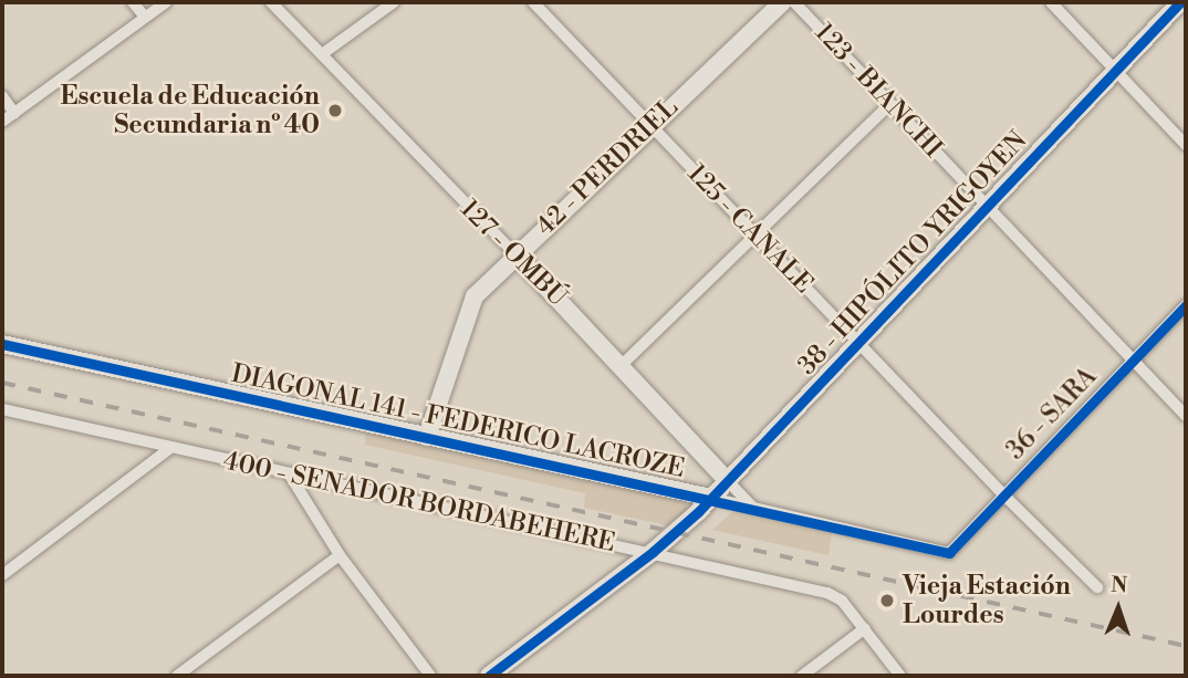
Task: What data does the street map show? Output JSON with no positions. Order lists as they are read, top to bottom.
{
  "streets": {
    "street": [
      "123 - BIANCHI",
      "42 - PERDRIEL",
      "125 - CANALE",
      "127 - OMBÚ",
      "38 - HIPÓLITO YRIGOYEN",
      "36 - SARA",
      "DIAGONAL 141 - FEDERICO LACROZE",
      "400 - SENADOR BORDABEHERE"
    ]
  },
  "crossings": [
    ["123 - BIANCHI", "38 - HIPÓLITO YRIGOYEN"],
    ["123 - BIANCHI", "36 - SARA"],
    ["42 - PERDRIEL", "125 - CANALE"],
    ["42 - PERDRIEL", "127 - OMBÚ"],
    ["42 - PERDRIEL", "DIAGONAL 141 - FEDERICO LACROZE"],
    ["125 - CANALE", "38 - HIPÓLITO YRIGOYEN"],
    ["125 - CANALE", "36 - SARA"],
    ["127 - OMBÚ", "38 - HIPÓLITO YRIGOYEN"],
    ["127 - OMBÚ", "DIAGONAL 141 - FEDERICO LACROZE"],
    ["38 - HIPÓLITO YRIGOYEN", "DIAGONAL 141 - FEDERICO LACROZE"],
    ["38 - HIPÓLITO YRIGOYEN", "400 - SENADOR BORDABEHERE"],
    ["36 - SARA", "DIAGONAL 141 - FEDERICO LACROZE"]
  ],
  "places": ["Escuela de Educación Secundaria nº 40", "Vieja Estación Lourdes"],
  "north": "top"
}
